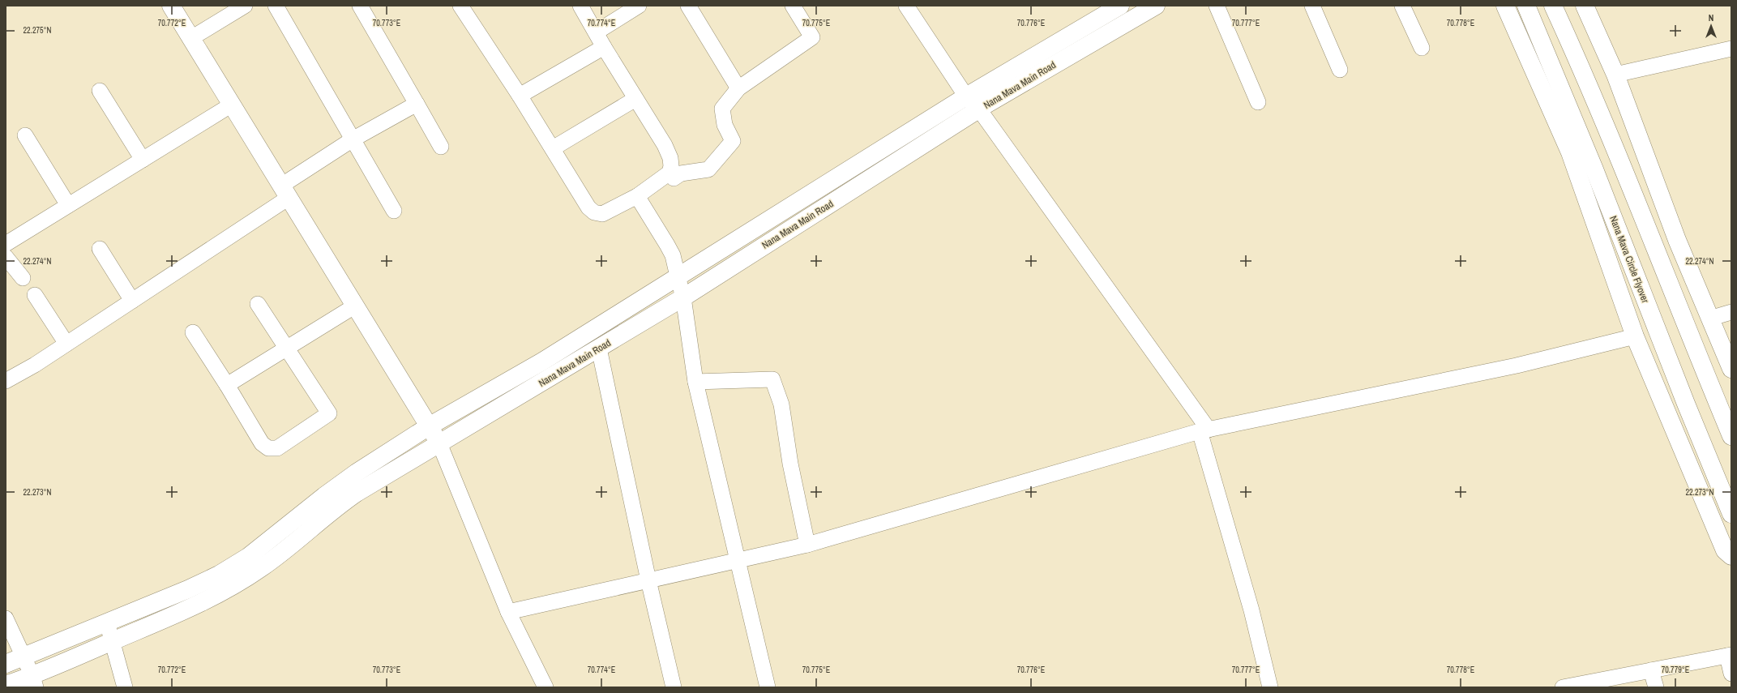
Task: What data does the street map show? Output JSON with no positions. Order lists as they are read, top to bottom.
{
  "streets": {
    "main road": ["Nana Mava Main Road", "Nana Mava Circle Flyover"]
  },
  "north": "top",
  "coordinates": [
    "70.772°E",
    "70.773°E",
    "70.774°E",
    "70.775°E",
    "70.776°E",
    "70.777°E",
    "70.778°E",
    "22.275°N",
    "22.274°N",
    "22.273°N",
    "70.779°E"
  ]
}
